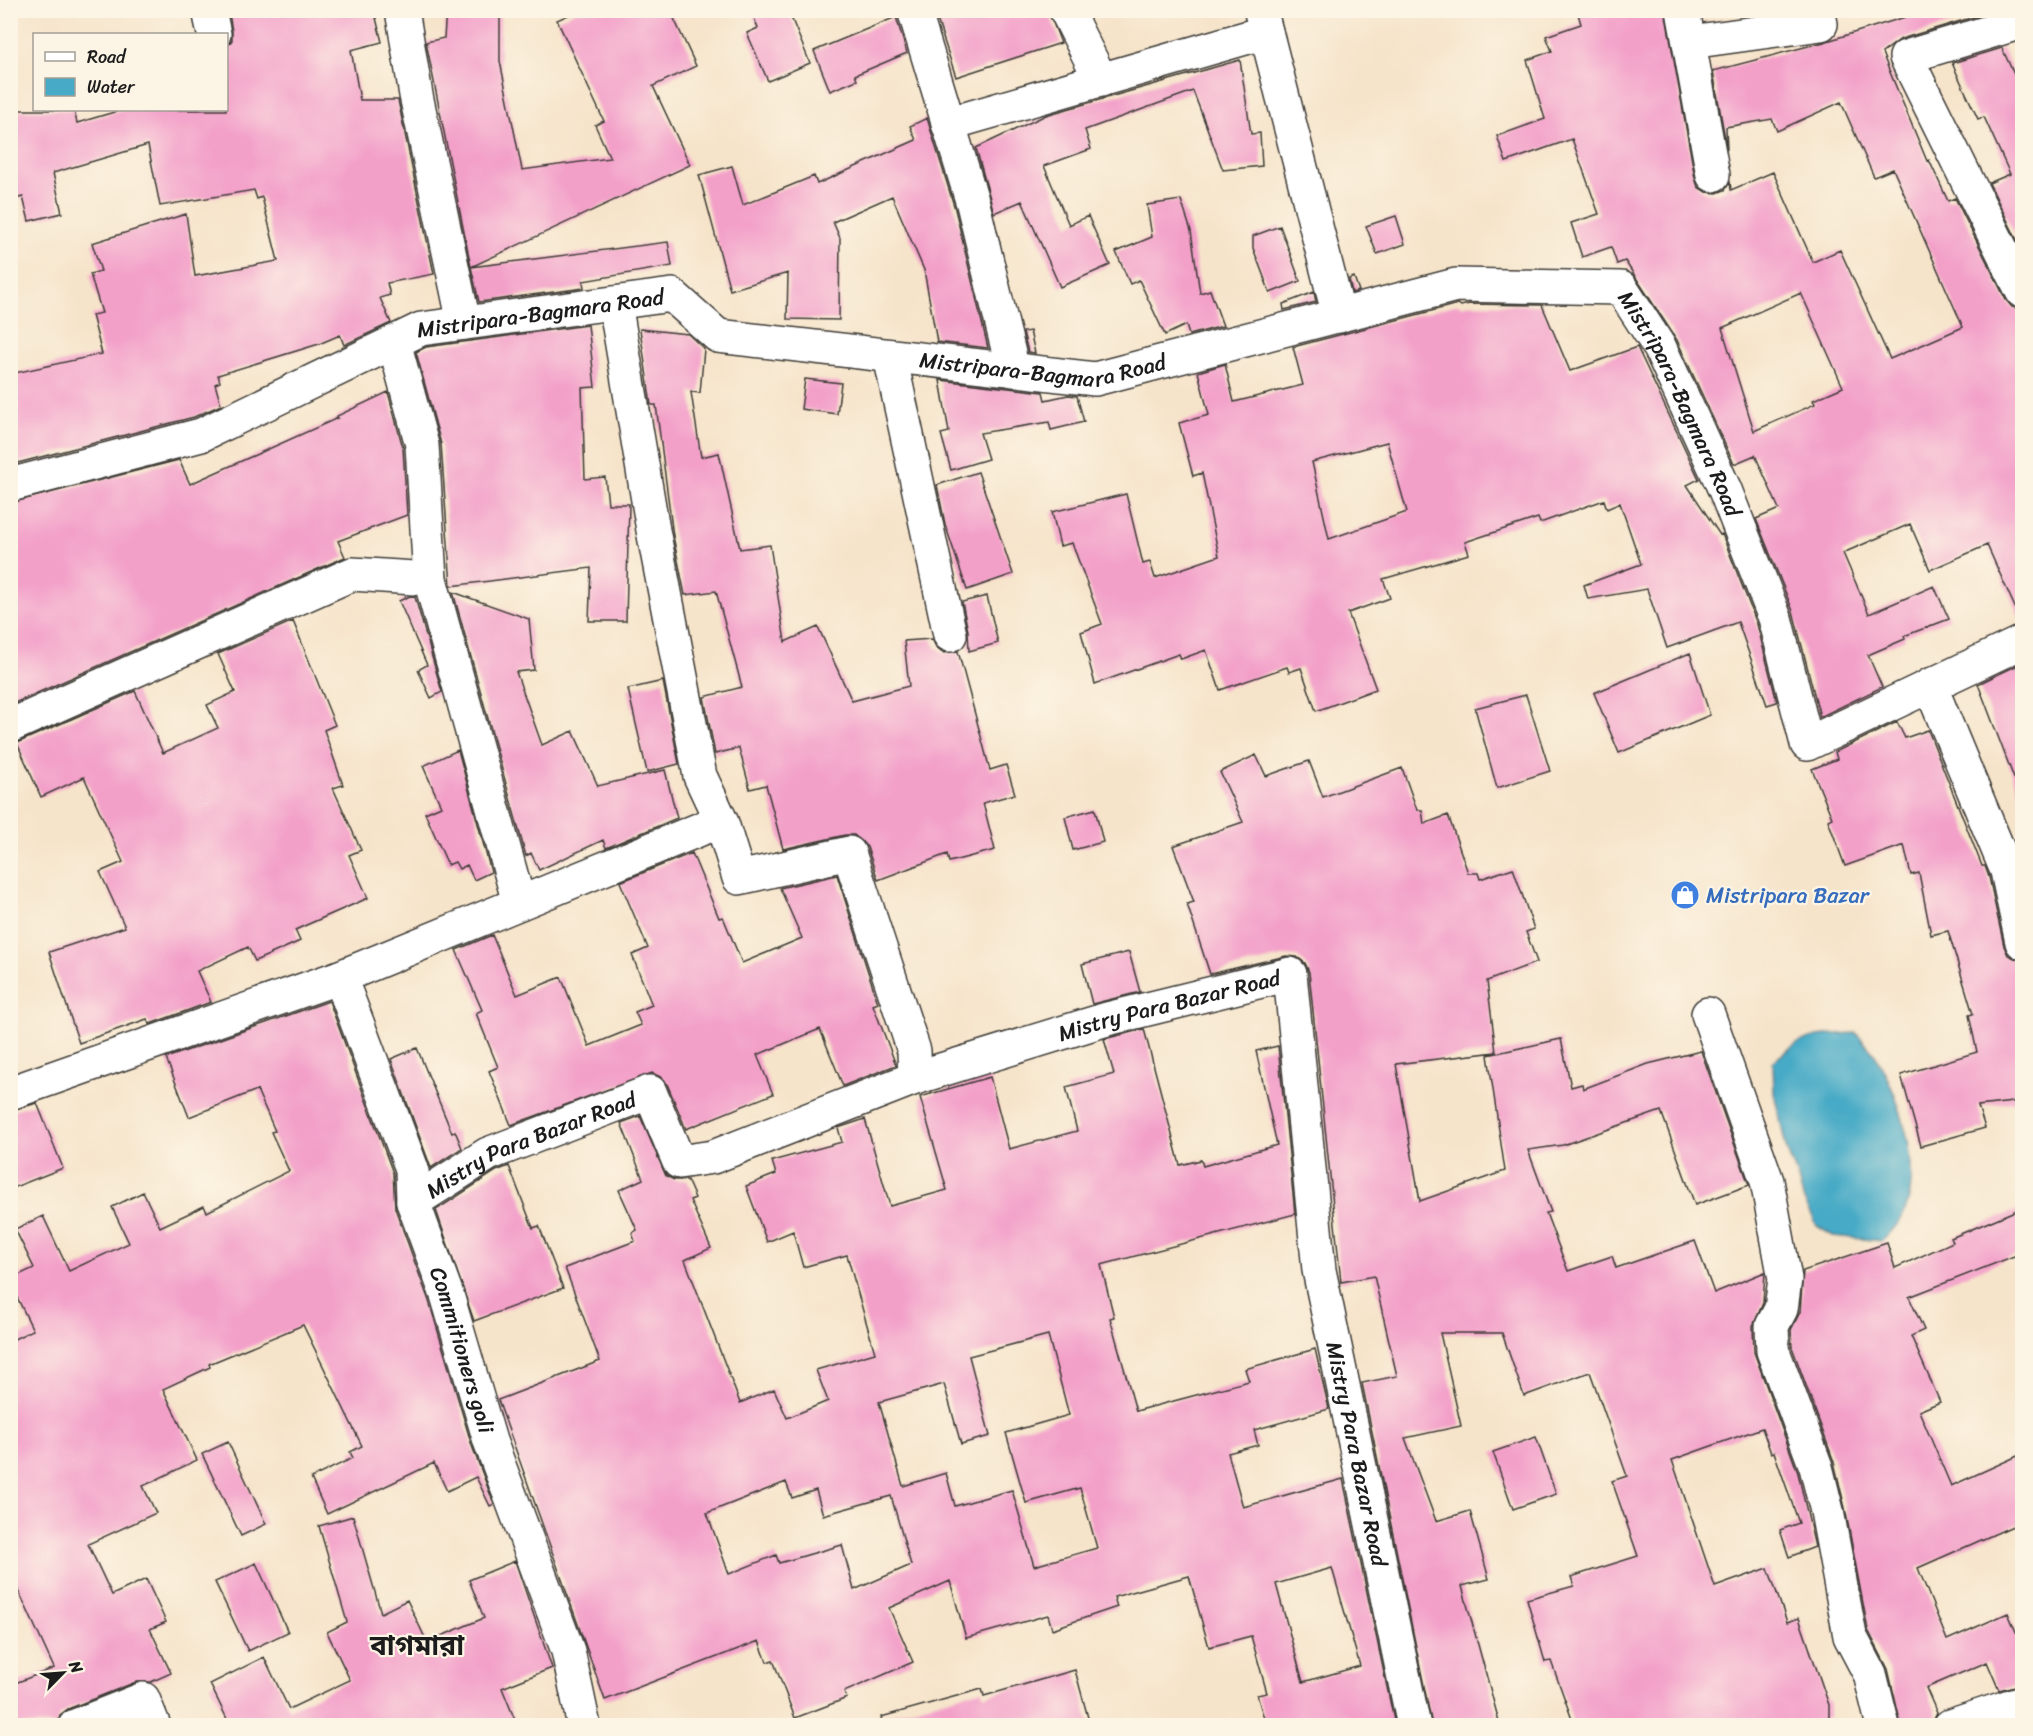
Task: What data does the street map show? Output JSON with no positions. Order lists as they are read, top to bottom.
{
  "streets": {
    "street": ["Mistripara-Bagmara Road", "Mistry Para Bazar Road", "Commitioners goli"]
  },
  "crossings": [
    ["Mistry Para Bazar Road", "Commitioners goli"]
  ],
  "districts": ["বাগমারা"],
  "places": {
    "shop": ["Mistripara Bazar"]
  },
  "legend": ["Road", "Water"],
  "north": "top right"
}
